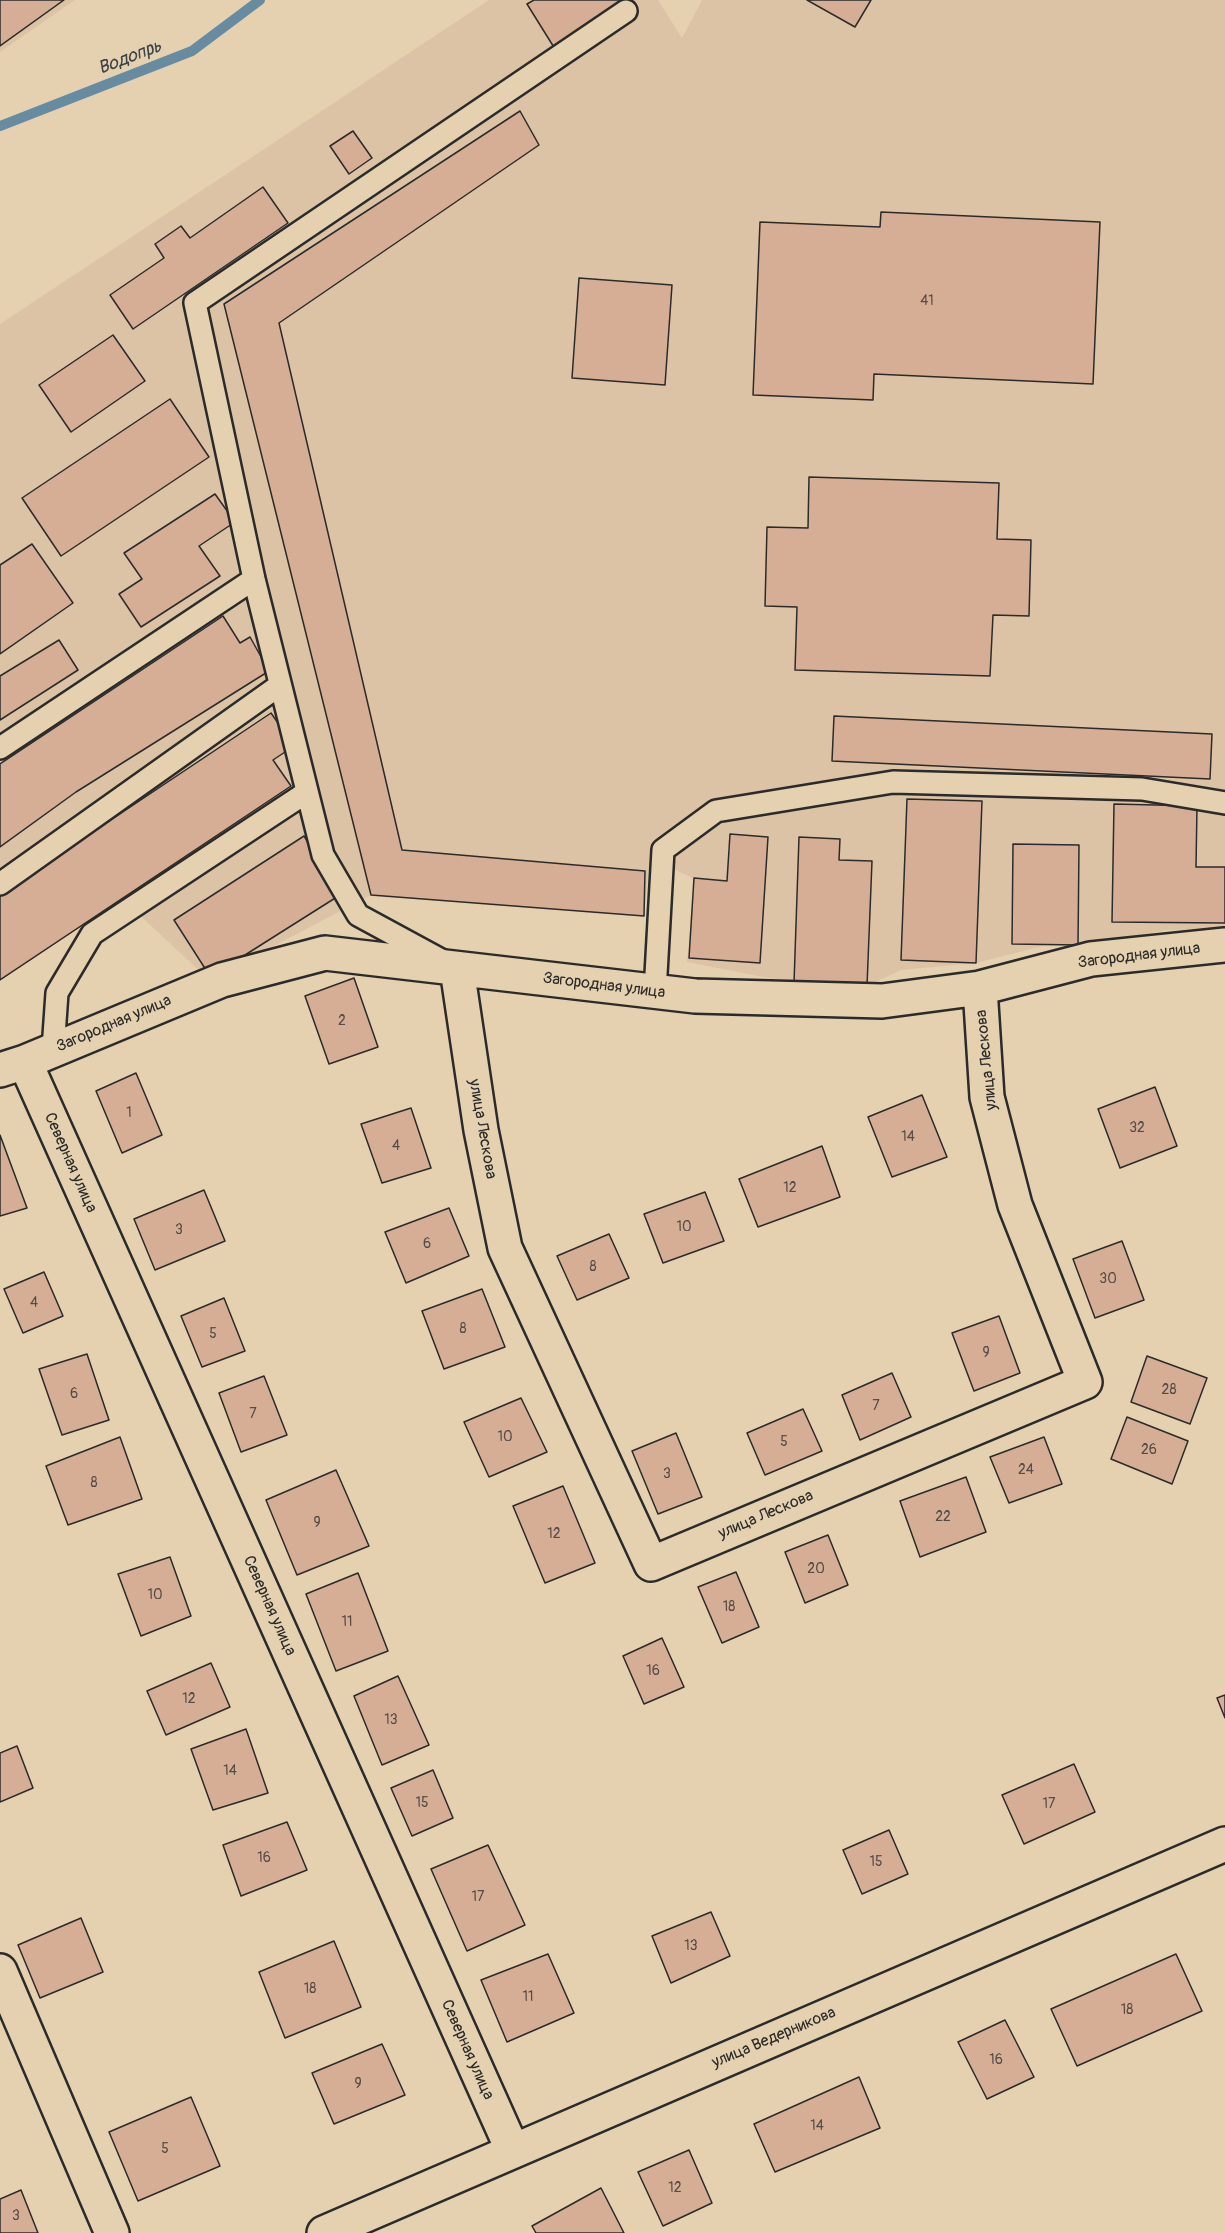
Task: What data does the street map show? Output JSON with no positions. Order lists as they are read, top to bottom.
{
  "streets": {
    "street": [
      "Загородная улица",
      "улица Лескова",
      "Северная улица",
      "улица Ведерникова"
    ]
  },
  "crossings": [
    ["Загородная улица", "улица Лескова"],
    ["Загородная улица", "Северная улица"],
    ["Северная улица", "улица Ведерникова"]
  ],
  "water": ["Водопрь"],
  "house_numbers": [
    "41",
    "2",
    "1",
    "32",
    "14",
    "4",
    "12",
    "10",
    "3",
    "6",
    "8",
    "30",
    "4",
    "8",
    "5",
    "9",
    "28",
    "6",
    "7",
    "7",
    "10",
    "5",
    "26",
    "24",
    "3",
    "8",
    "22",
    "9",
    "12",
    "20",
    "10",
    "18",
    "11",
    "16",
    "12",
    "13",
    "14",
    "15",
    "17",
    "16",
    "15",
    "17",
    "13",
    "18",
    "11",
    "18",
    "16",
    "9",
    "14",
    "5",
    "12",
    "3"
  ]
}
